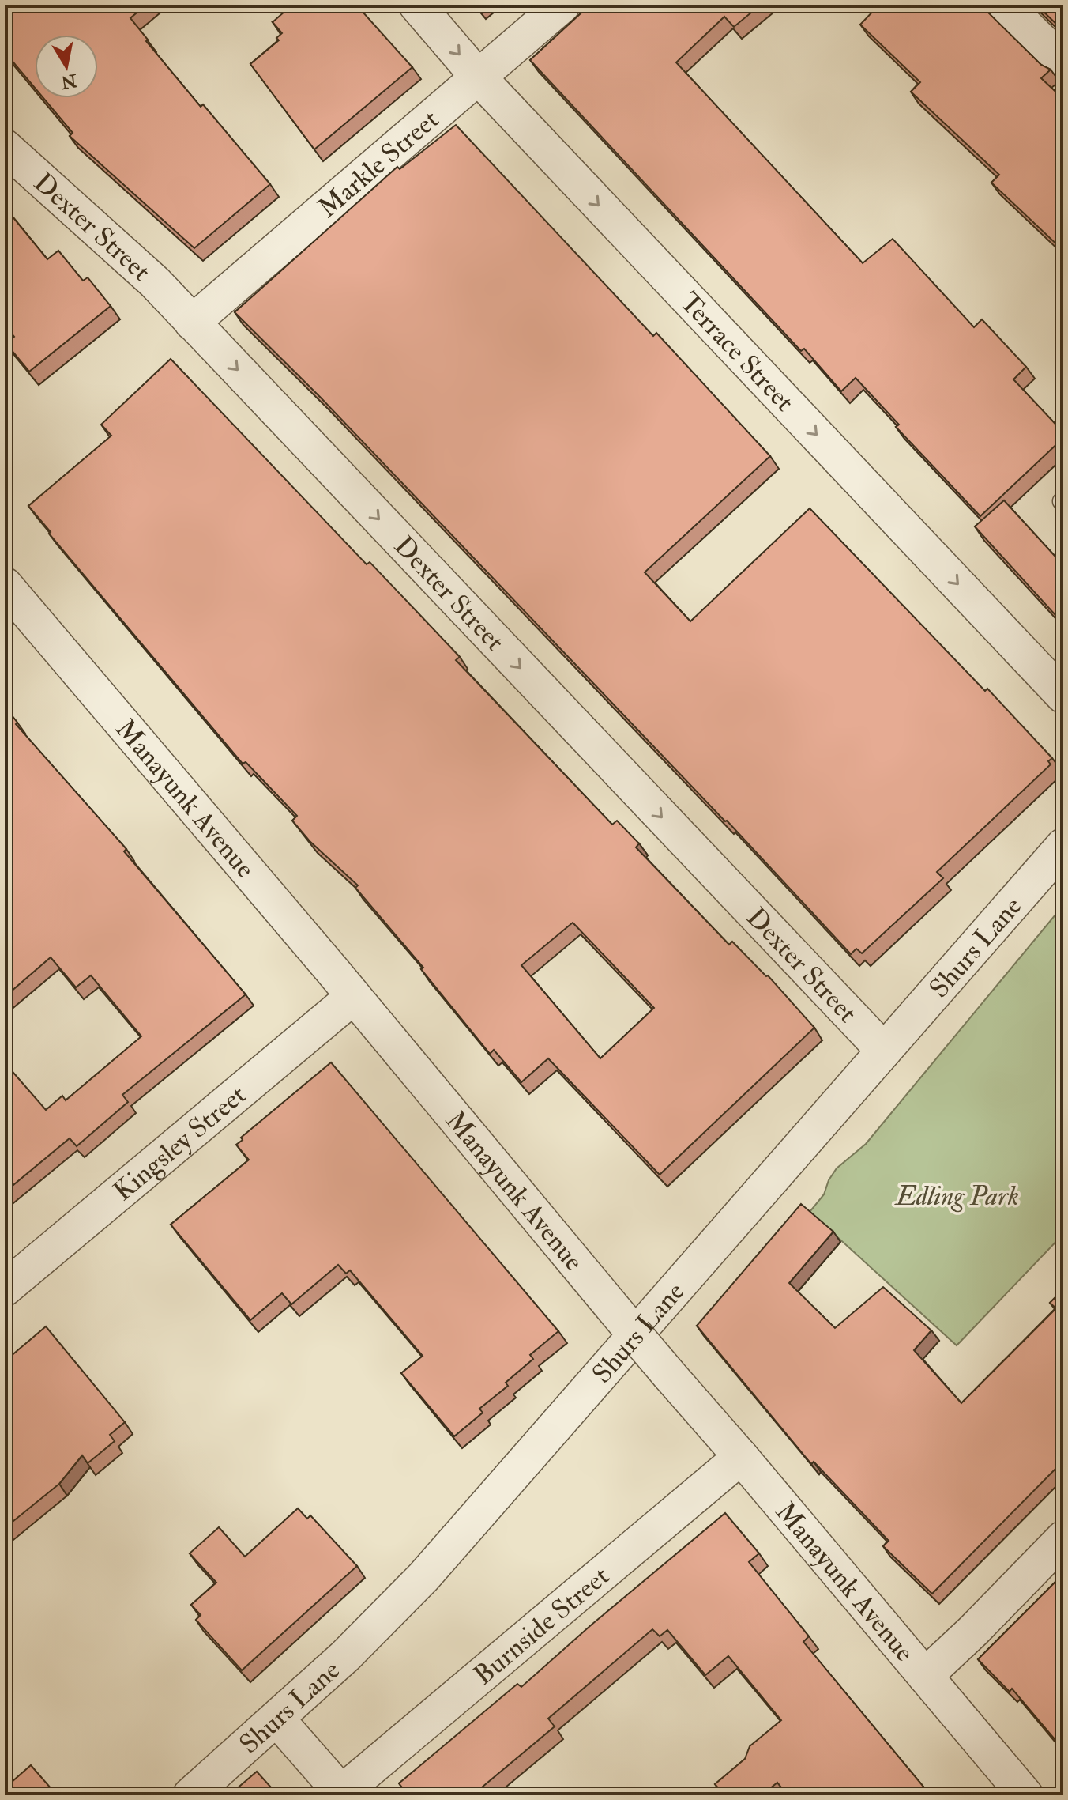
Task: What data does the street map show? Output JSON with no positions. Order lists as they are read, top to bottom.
{
  "streets": {
    "street": [
      "Markle Street",
      "Dexter Street",
      "Terrace Street",
      "Manayunk Avenue",
      "Shurs Lane",
      "Kingsley Street",
      "Burnside Street"
    ]
  },
  "crossings": [
    ["Markle Street", "Dexter Street"],
    ["Markle Street", "Terrace Street"],
    ["Dexter Street", "Shurs Lane"],
    ["Manayunk Avenue", "Kingsley Street"],
    ["Manayunk Avenue", "Burnside Street"]
  ],
  "one_way": ["Dexter Street", "Terrace Street"],
  "parks": ["Edling Park"],
  "north": "bottom"
}
